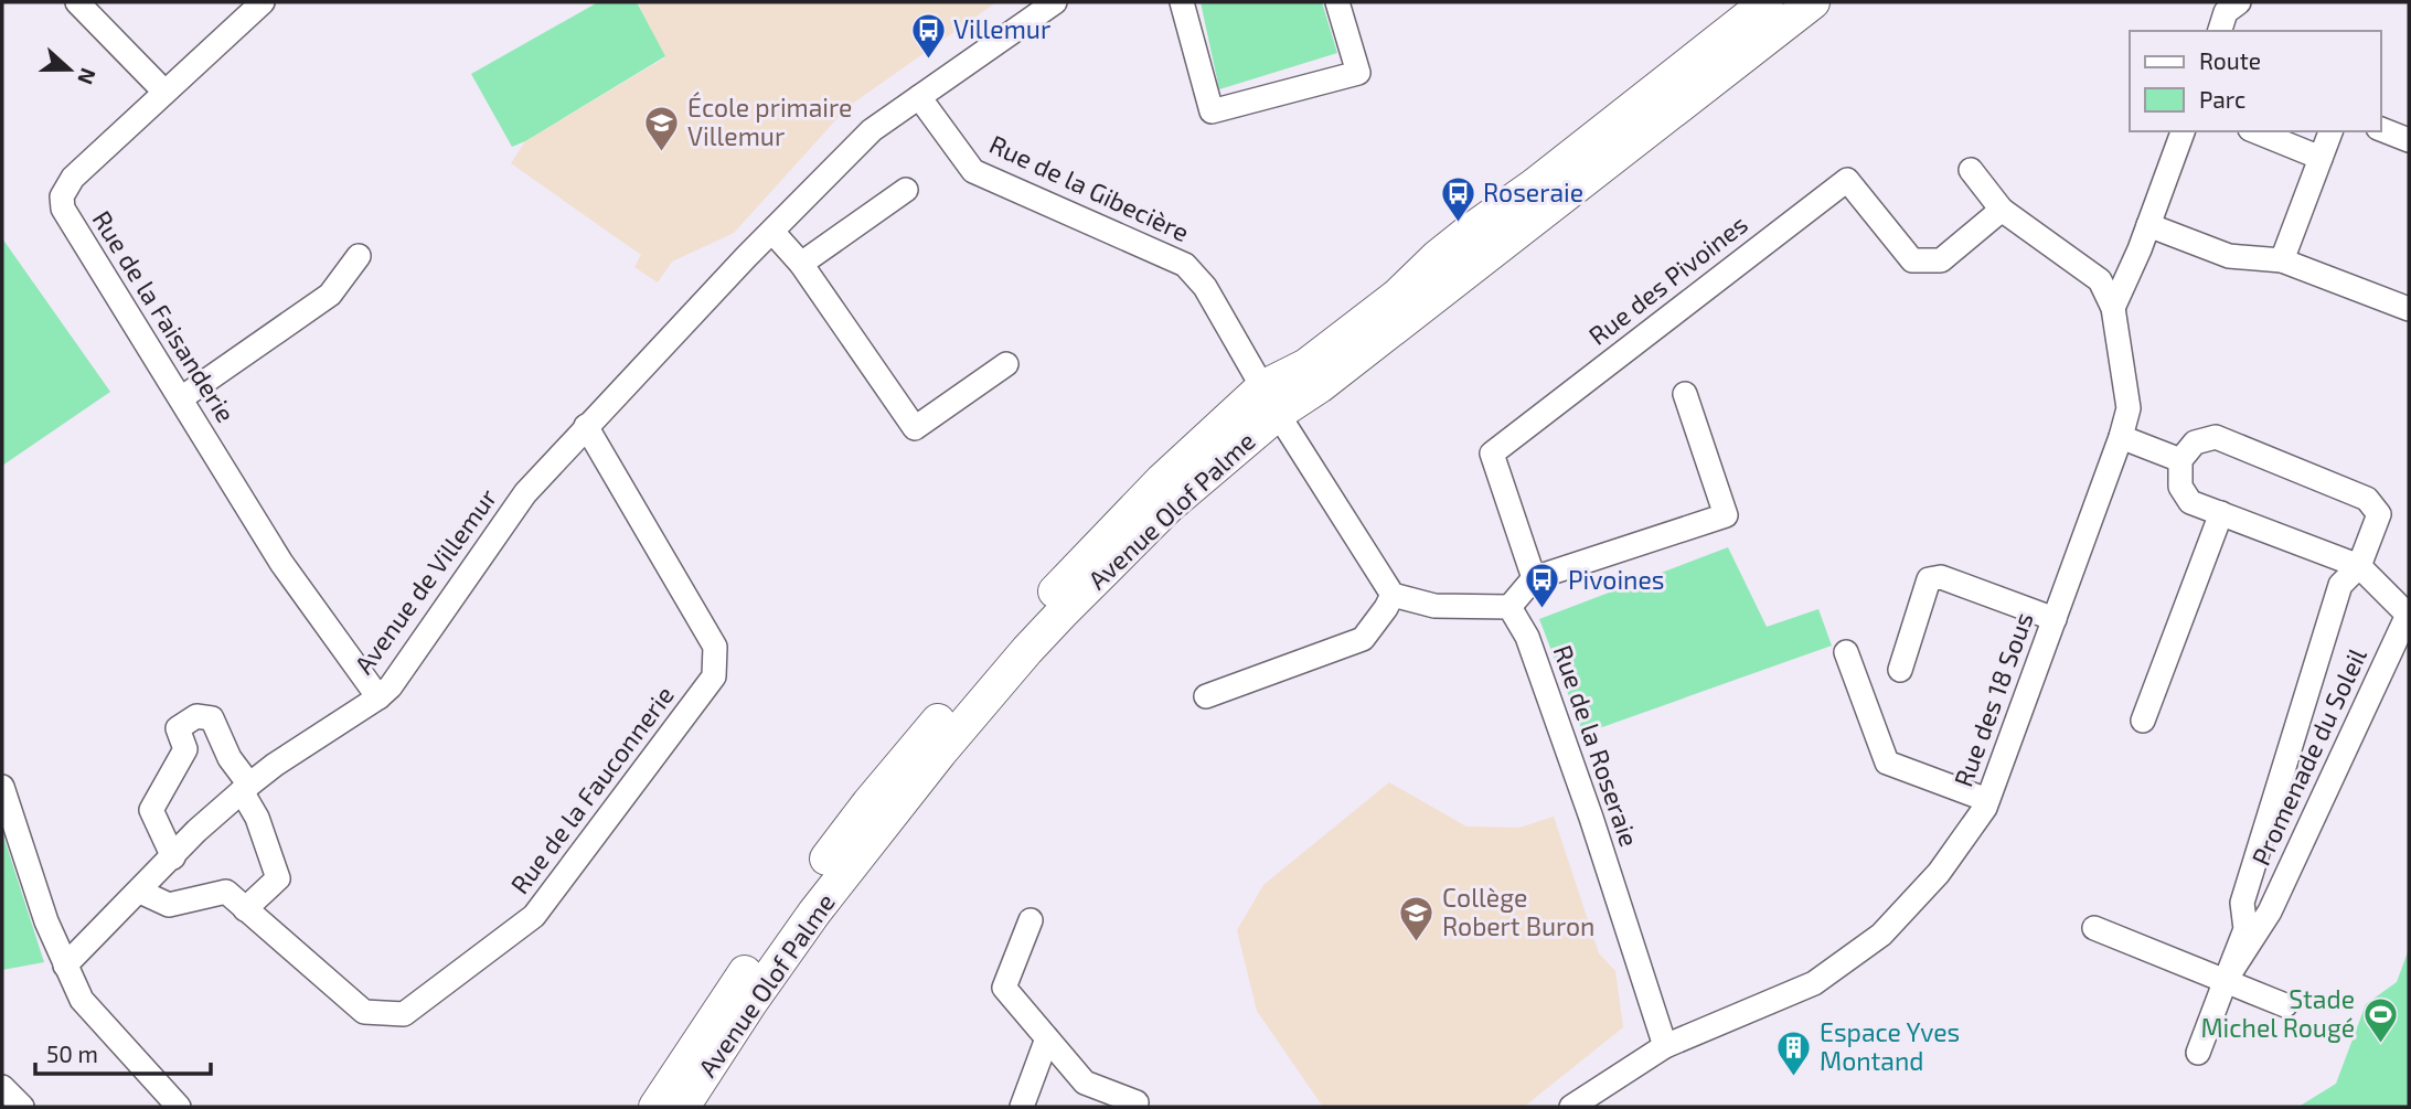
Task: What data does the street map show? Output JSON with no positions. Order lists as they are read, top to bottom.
{
  "streets": {
    "main road": ["Avenue Olof Palme"],
    "street": [
      "Rue de la Gibecière",
      "Rue des Pivoines",
      "Rue de la Faisanderie",
      "Avenue de Villemur",
      "Rue des 18 Sous",
      "Rue de la Roseraie",
      "Promenade du Soleil",
      "Rue de la Fauconnerie"
    ]
  },
  "crossings": [
    ["Rue de la Gibecière", "Avenue Olof Palme"],
    ["Rue de la Gibecière", "Avenue de Villemur"],
    ["Rue des Pivoines", "Rue des 18 Sous"],
    ["Rue de la Faisanderie", "Avenue de Villemur"],
    ["Avenue de Villemur", "Rue de la Fauconnerie"],
    ["Rue des 18 Sous", "Rue de la Roseraie"]
  ],
  "places": {
    "bus stop": ["Villemur", "Roseraie", "Pivoines"],
    "school or university": ["École primaire Villemur", "Collège Robert Buron"],
    "sports": ["Stade Michel Rougé"],
    "building": ["Espace Yves Montand"]
  },
  "legend": ["Route", "Parc"],
  "scale_bar": "50 m",
  "north": "right"
}
